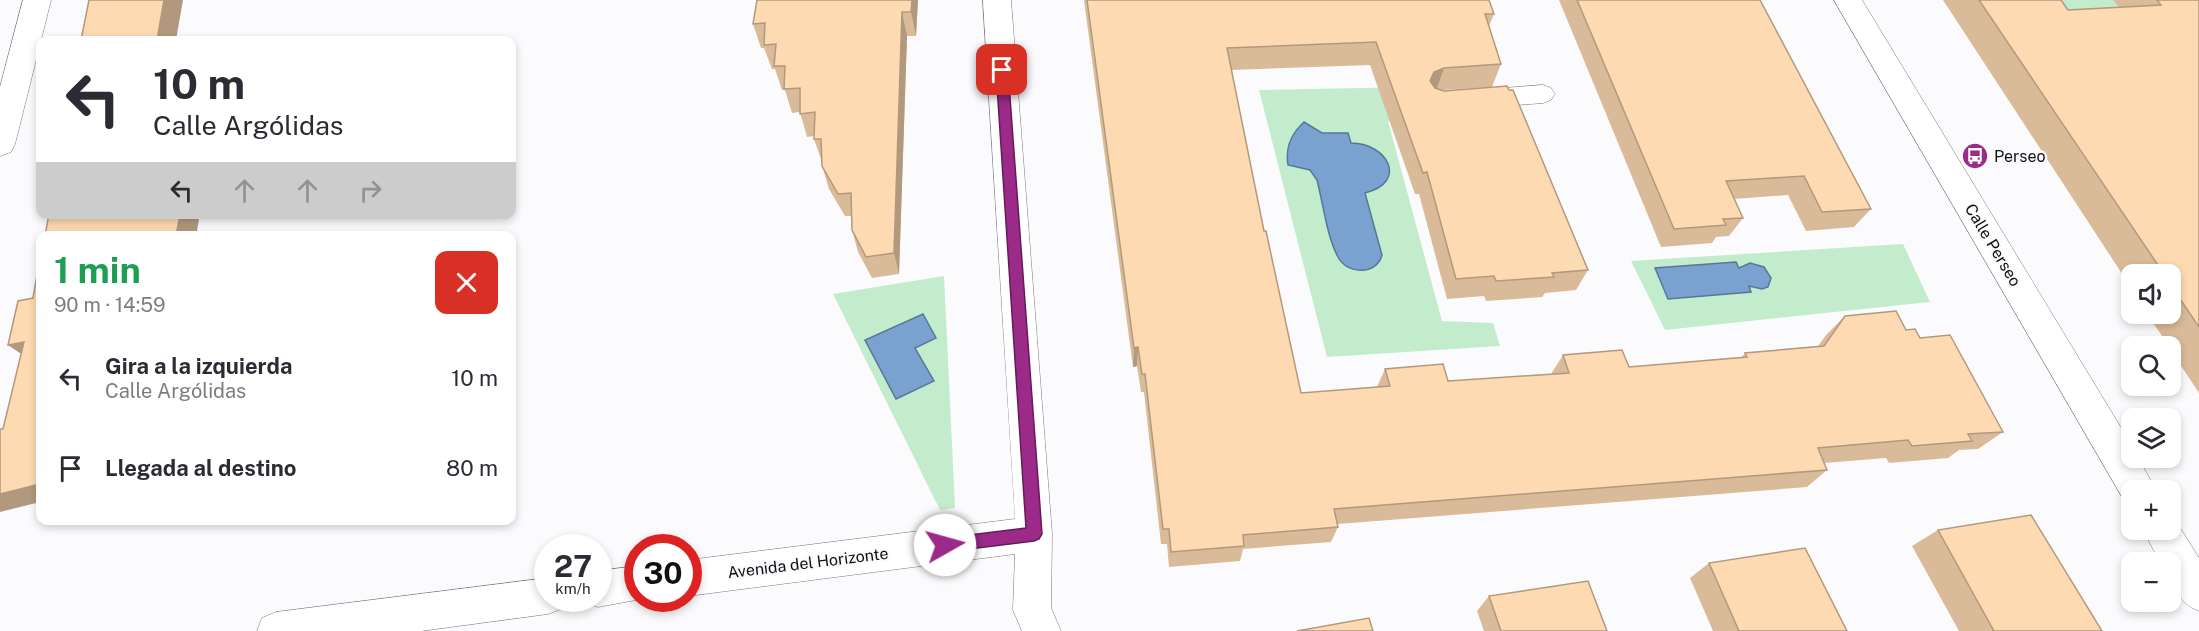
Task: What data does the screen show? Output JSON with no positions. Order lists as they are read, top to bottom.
{
  "streets": {
    "street": ["Calle Perseo", "Avenida del Horizonte"]
  },
  "places": {
    "bus stop": ["Perseo"]
  },
  "page": {
    "turn": ["10 m", "Calle Argólidas"],
    "heading": ["1 min", "90 m · 14:59"],
    "map_buttons": ["+", "−"],
    "list": [
      {
        "name": "Gira a la izquierda",
        "note": "Calle Argólidas",
        "value": "10 m"
      },
      {
        "name": "Llegada al destino",
        "value": "80 m"
      }
    ],
    "speed": "27 km/h",
    "limit": "30"
  }
}
